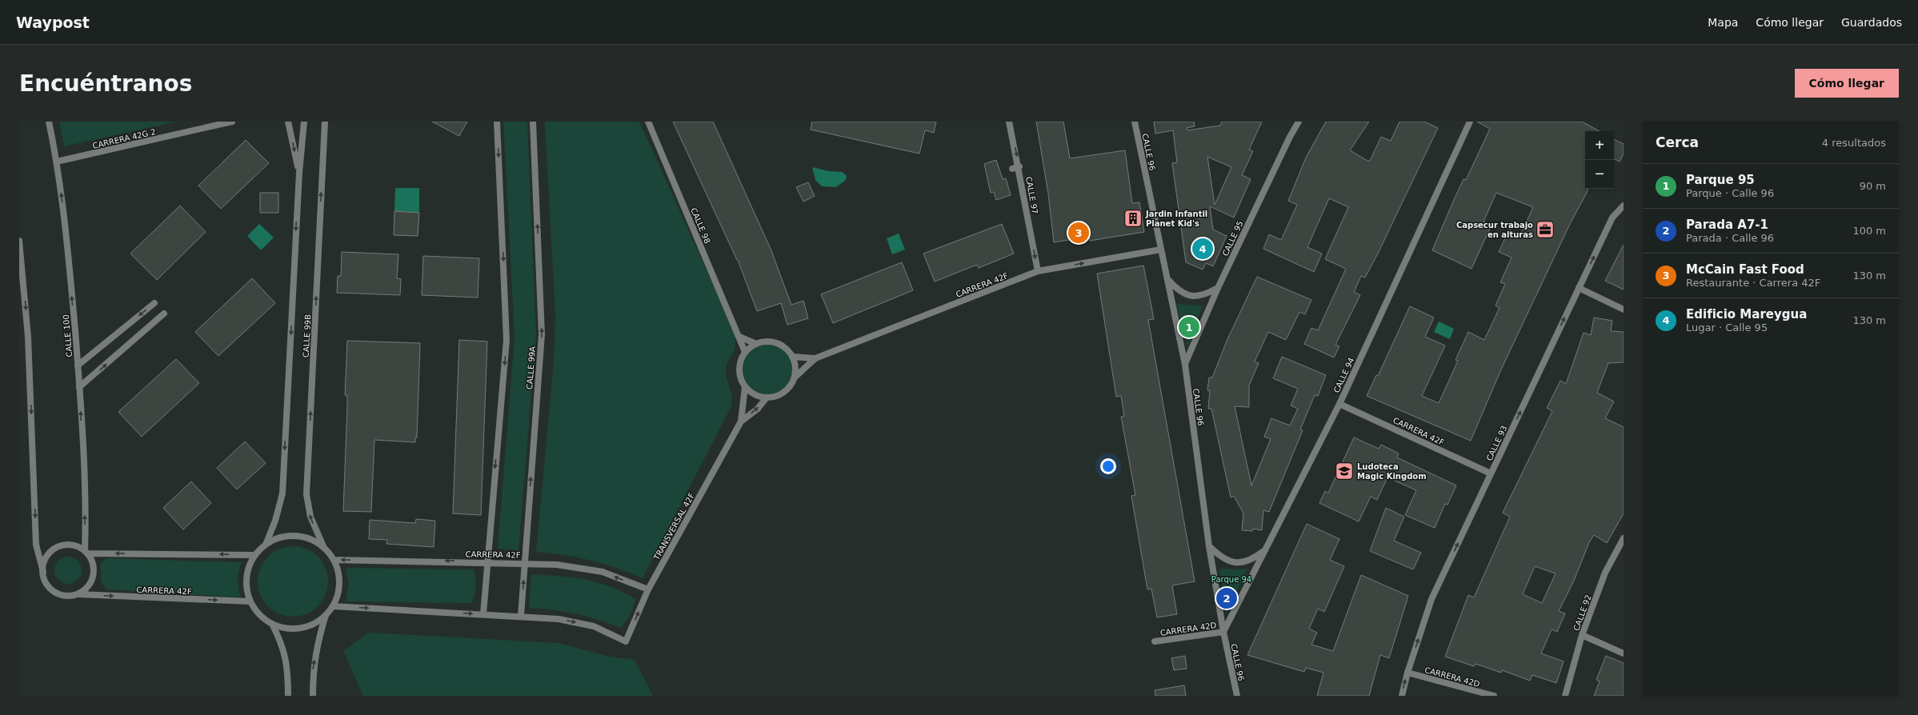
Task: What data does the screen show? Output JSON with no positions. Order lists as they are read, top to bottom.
{
  "streets": {
    "street": [
      "CARRERA 42G 2",
      "CALLE 96",
      "CALLE 97",
      "CALLE 98",
      "CALLE 95",
      "CARRERA 42F",
      "CALLE 100",
      "CALLE 99B",
      "CALLE 99A",
      "CALLE 94",
      "CALLE 93",
      "TRANSVERSAL 42F",
      "CALLE 92",
      "CARRERA 42D"
    ]
  },
  "crossings": [
    ["CARRERA 42G 2", "CALLE 100"],
    ["CALLE 96", "CALLE 95"],
    ["CALLE 96", "CARRERA 42F"],
    ["CALLE 96", "CALLE 94"],
    ["CALLE 96", "CARRERA 42D"],
    ["CALLE 97", "CARRERA 42F"],
    ["CALLE 98", "CARRERA 42F"],
    ["CALLE 98", "TRANSVERSAL 42F"],
    ["CARRERA 42F", "CALLE 100"],
    ["CARRERA 42F", "CALLE 99B"],
    ["CARRERA 42F", "CALLE 99A"],
    ["CARRERA 42F", "CALLE 94"],
    ["CARRERA 42F", "CALLE 93"],
    ["CARRERA 42F", "TRANSVERSAL 42F"],
    ["CALLE 99A", "TRANSVERSAL 42F"],
    ["CALLE 94", "CARRERA 42D"],
    ["CALLE 93", "CARRERA 42D"]
  ],
  "one_way": ["CALLE 97", "CALLE 93", "TRANSVERSAL 42F"],
  "parks": ["Parque 94"],
  "places": {
    "building": ["Jardin Infantil Planet Kid's"],
    "office": ["Capsecur trabajo en alturas"],
    "school or university": ["Ludoteca Magic Kingdom"]
  },
  "page": {
    "header": "Waypost",
    "nav": ["Mapa", "Cómo llegar", "Guardados"],
    "buttons": "Cómo llegar",
    "title": "Encuéntranos",
    "heading": ["Cerca", "4 resultados"],
    "map_buttons": ["+", "−"],
    "list": [
      {
        "mark": "1",
        "name": "Parque 95",
        "note": "Parque · Calle 96",
        "value": "90 m"
      },
      {
        "mark": "2",
        "name": "Parada A7-1",
        "note": "Parada · Calle 96",
        "value": "100 m"
      },
      {
        "mark": "3",
        "name": "McCain Fast Food",
        "note": "Restaurante · Carrera 42F",
        "value": "130 m"
      },
      {
        "mark": "4",
        "name": "Edificio Mareygua",
        "note": "Lugar · Calle 95",
        "value": "130 m"
      }
    ],
    "pins": [
      "3",
      "4",
      "1",
      "2"
    ]
  }
}
